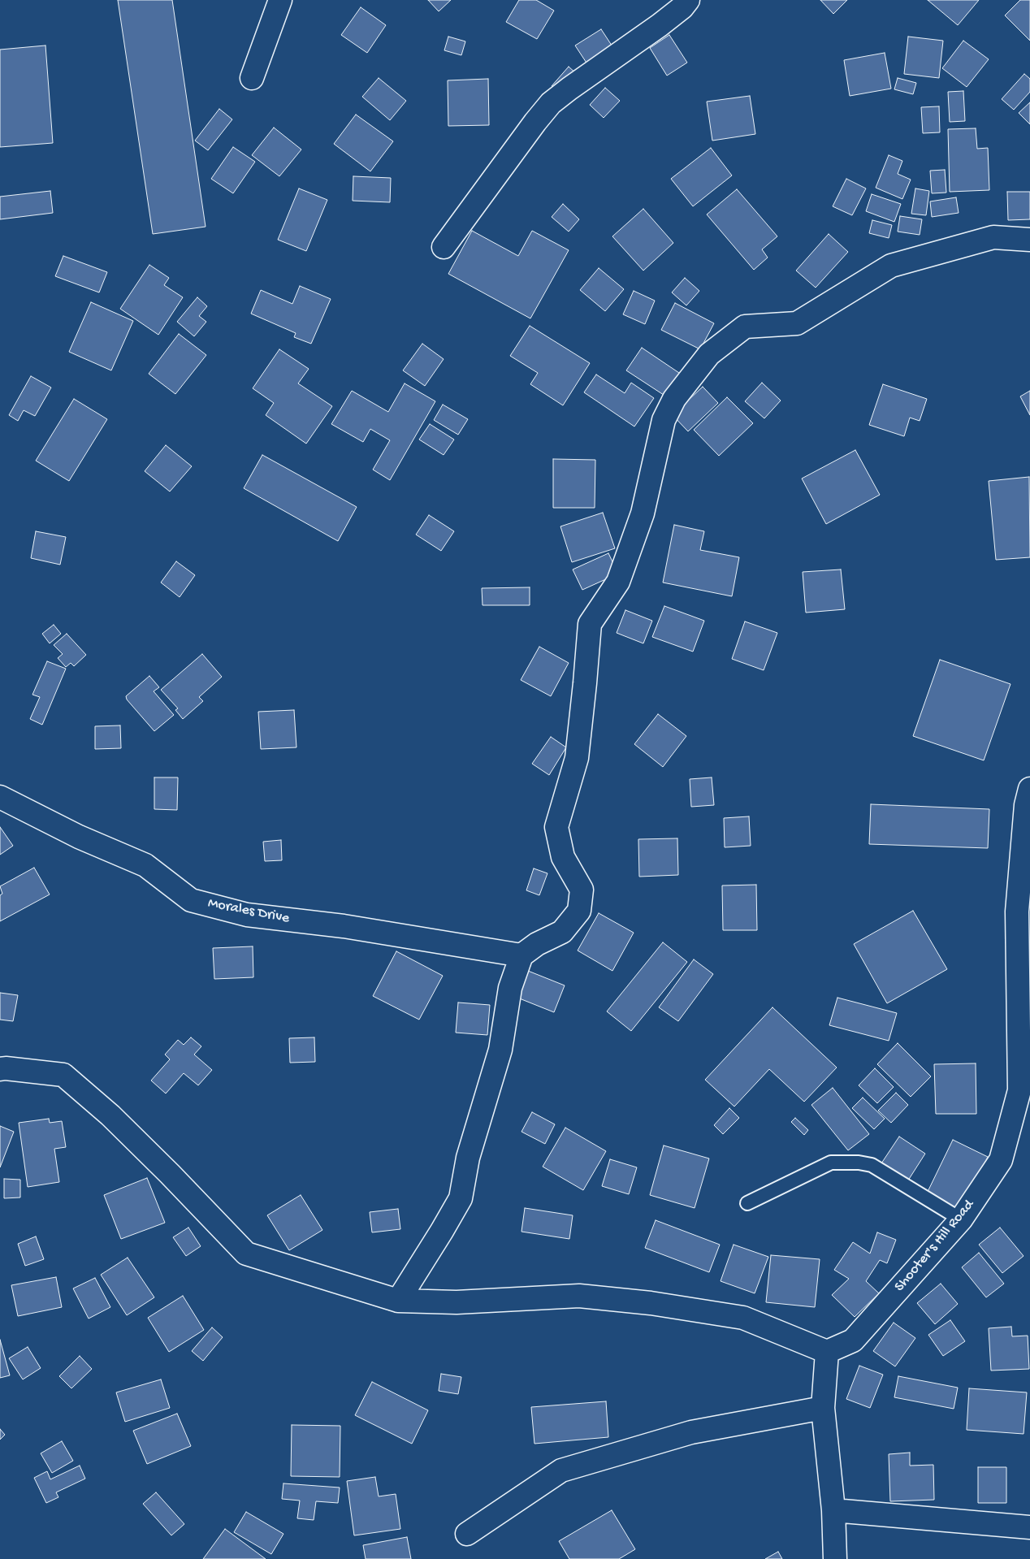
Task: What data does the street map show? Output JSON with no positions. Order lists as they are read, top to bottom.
{
  "streets": {
    "street": ["Morales Drive", "Shooter's Hill Road"]
  }
}
